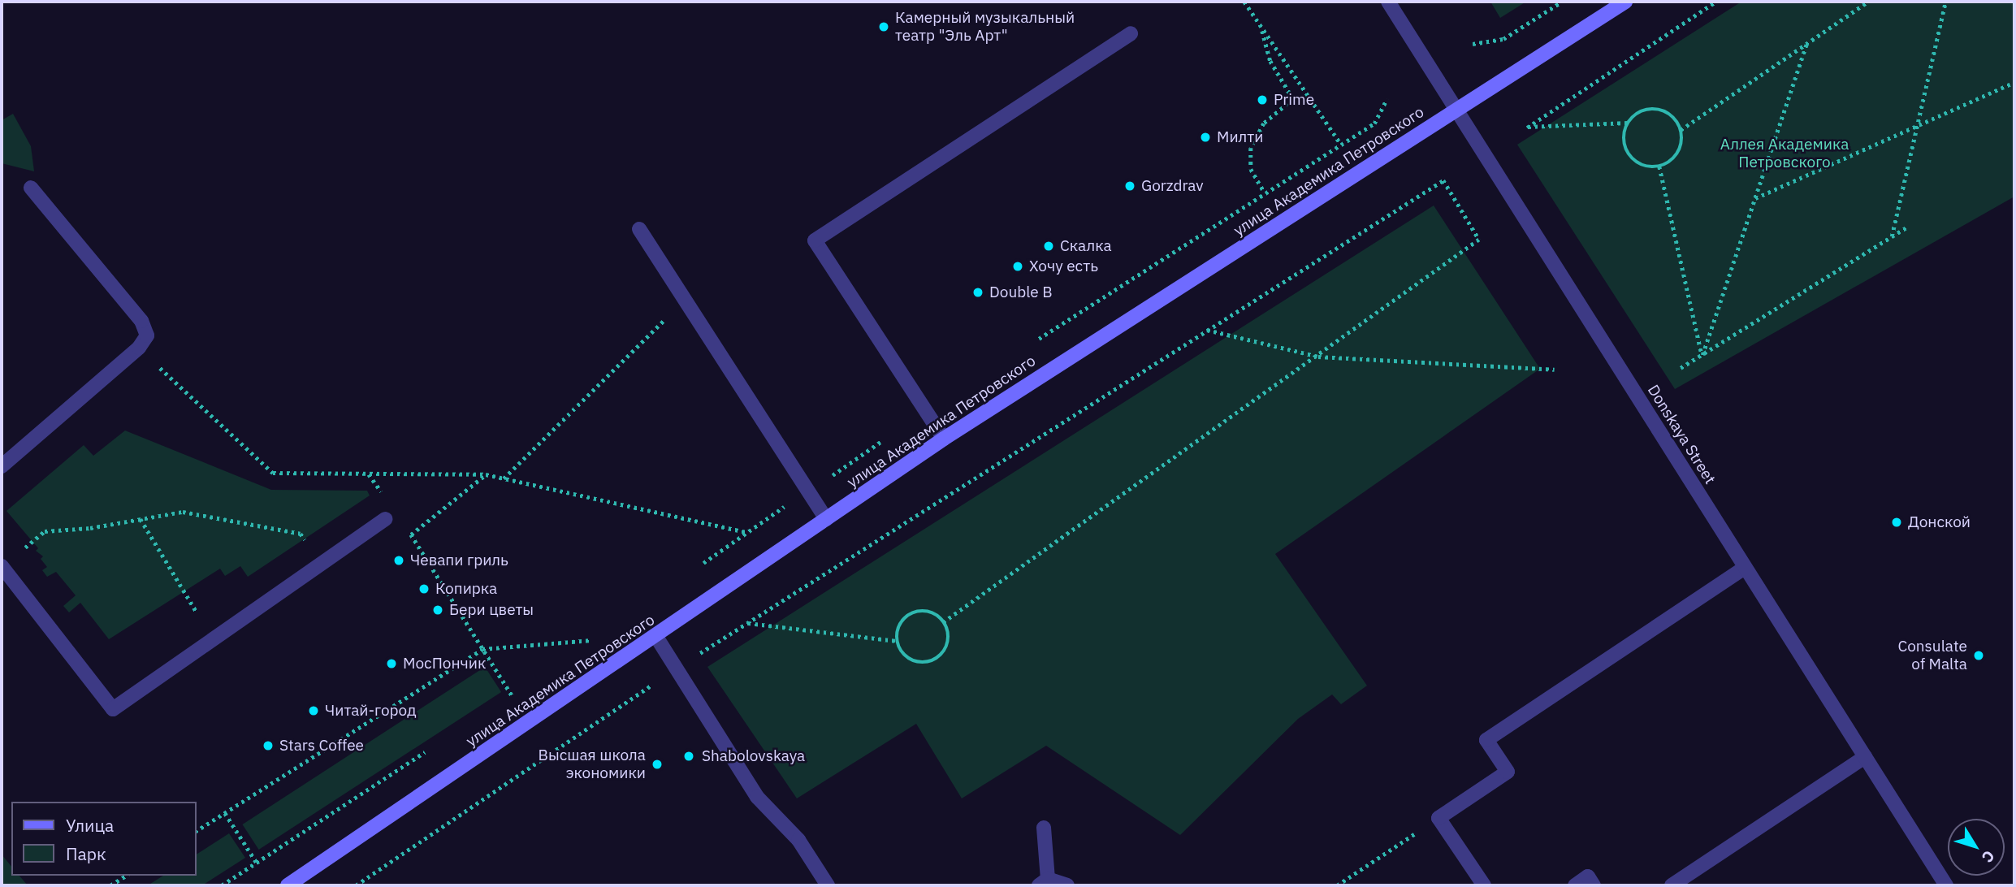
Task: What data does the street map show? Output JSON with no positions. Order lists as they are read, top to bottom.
{
  "streets": {
    "street": ["улица Академика Петровского", "Donskaya Street"]
  },
  "crossings": [
    ["улица Академика Петровского", "Donskaya Street"]
  ],
  "parks": ["Аллея Академика Петровского"],
  "places": [
    "Камерный музыкальный театр \"Эль Арт\"",
    "Prime",
    "Милти",
    "Gorzdrav",
    "Скалка",
    "Хочу есть",
    "Double B",
    "Донской",
    "Чевапи гриль",
    "Копирка",
    "Бери цветы",
    "Consulate of Malta",
    "МосПончик",
    "Читай-город",
    "Stars Coffee",
    "Shabolovskaya",
    "Высшая школа экономики"
  ],
  "legend": ["Улица", "Парк"],
  "north": "bottom right"
}
